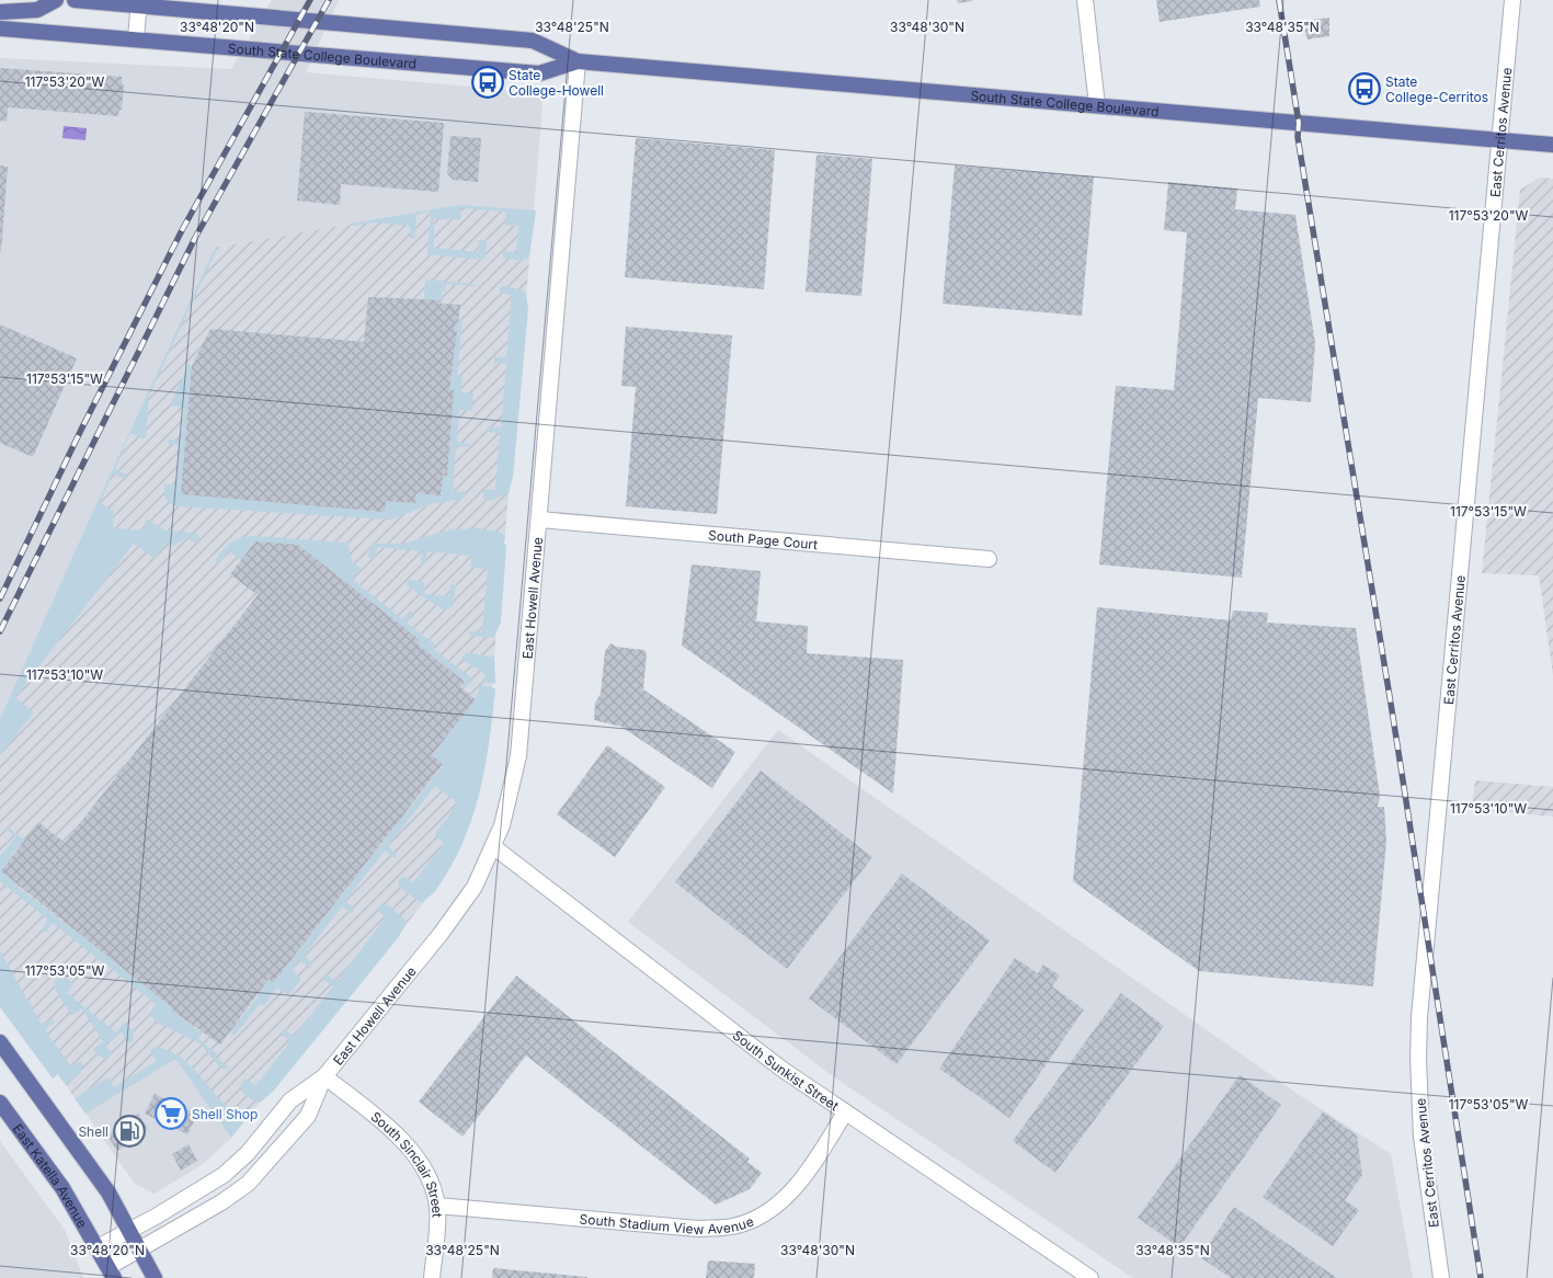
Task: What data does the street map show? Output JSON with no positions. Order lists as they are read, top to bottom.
{
  "streets": {
    "main road": ["South State College Boulevard", "East Katella Avenue"],
    "street": [
      "East Cerritos Avenue",
      "South Page Court",
      "East Howell Avenue",
      "South Sunkist Street",
      "South Sinclair Street",
      "South Stadium View Avenue"
    ]
  },
  "crossings": [
    ["South State College Boulevard", "East Cerritos Avenue"],
    ["South State College Boulevard", "East Howell Avenue"],
    ["South Page Court", "East Howell Avenue"],
    ["East Howell Avenue", "South Sunkist Street"],
    ["East Howell Avenue", "South Sinclair Street"],
    ["East Howell Avenue", "East Katella Avenue"],
    ["South Sunkist Street", "South Stadium View Avenue"],
    ["South Sinclair Street", "South Stadium View Avenue"]
  ],
  "places": {
    "bus stop": ["State College-Howell", "State College-Cerritos"],
    "supermarket": ["Shell Shop"],
    "fuel station": ["Shell"]
  },
  "coordinates": [
    "33°48'20\"N",
    "33°48'25\"N",
    "33°48'30\"N",
    "33°48'35\"N",
    "117°53'20\"W",
    "117°53'15\"W",
    "117°53'10\"W",
    "117°53'05\"W"
  ]
}
